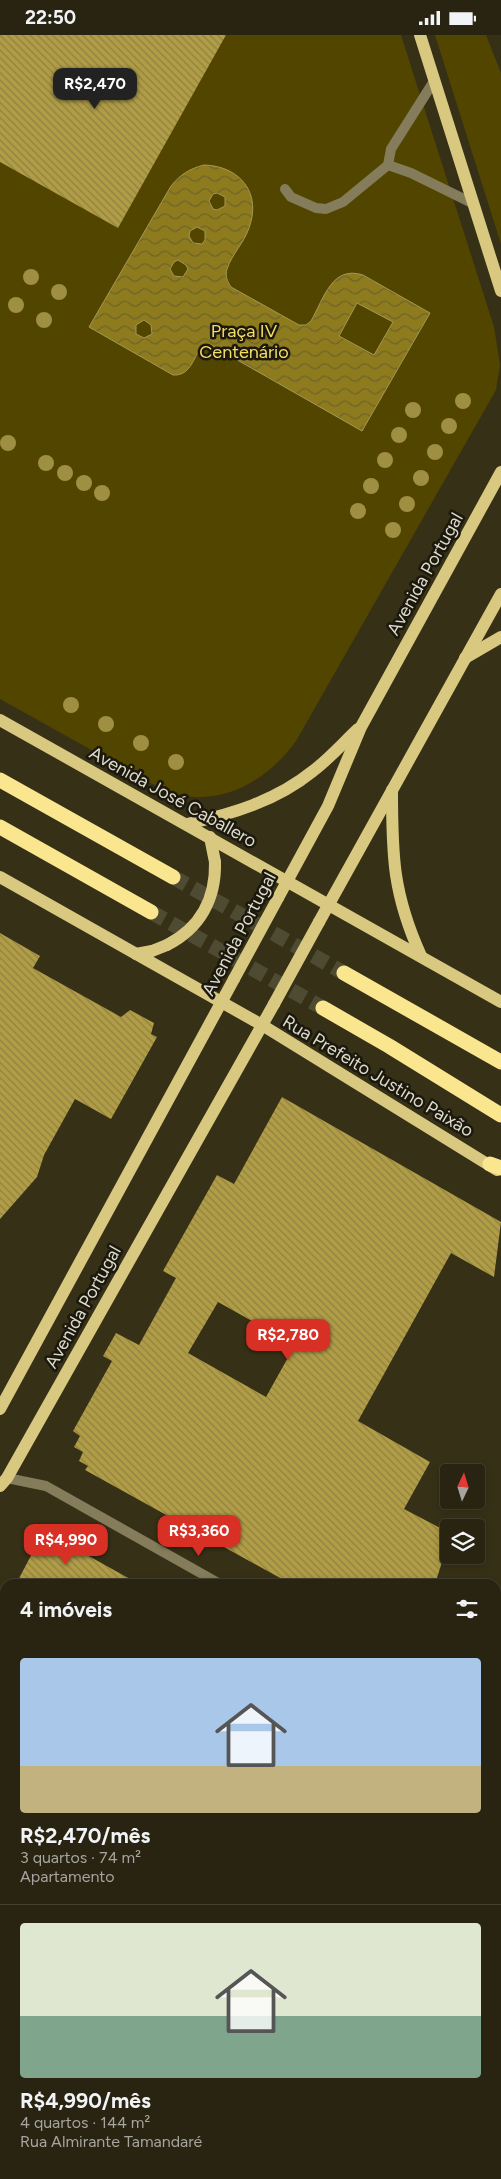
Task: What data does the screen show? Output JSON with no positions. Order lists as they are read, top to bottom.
{
  "streets": {
    "main road": ["Avenida Portugal", "Avenida José Caballero", "Rua Prefeito Justino Paixão"]
  },
  "crossings": [
    ["Avenida Portugal", "Avenida José Caballero"],
    ["Avenida Portugal", "Rua Prefeito Justino Paixão"]
  ],
  "parks": ["Praça IV Centenário"],
  "north": "top",
  "page": {
    "status": "22:50",
    "price": [
      "R$2,470",
      "R$2,780",
      "R$3,360",
      "R$4,990"
    ],
    "heading": "4 imóveis",
    "list": [
      {
        "name": "R$2,470/mês",
        "note": "3 quartos · 74 m² · Apartamento"
      },
      {
        "name": "R$4,990/mês",
        "note": "4 quartos · 144 m² · Rua Almirante Tamandaré"
      }
    ]
  }
}
